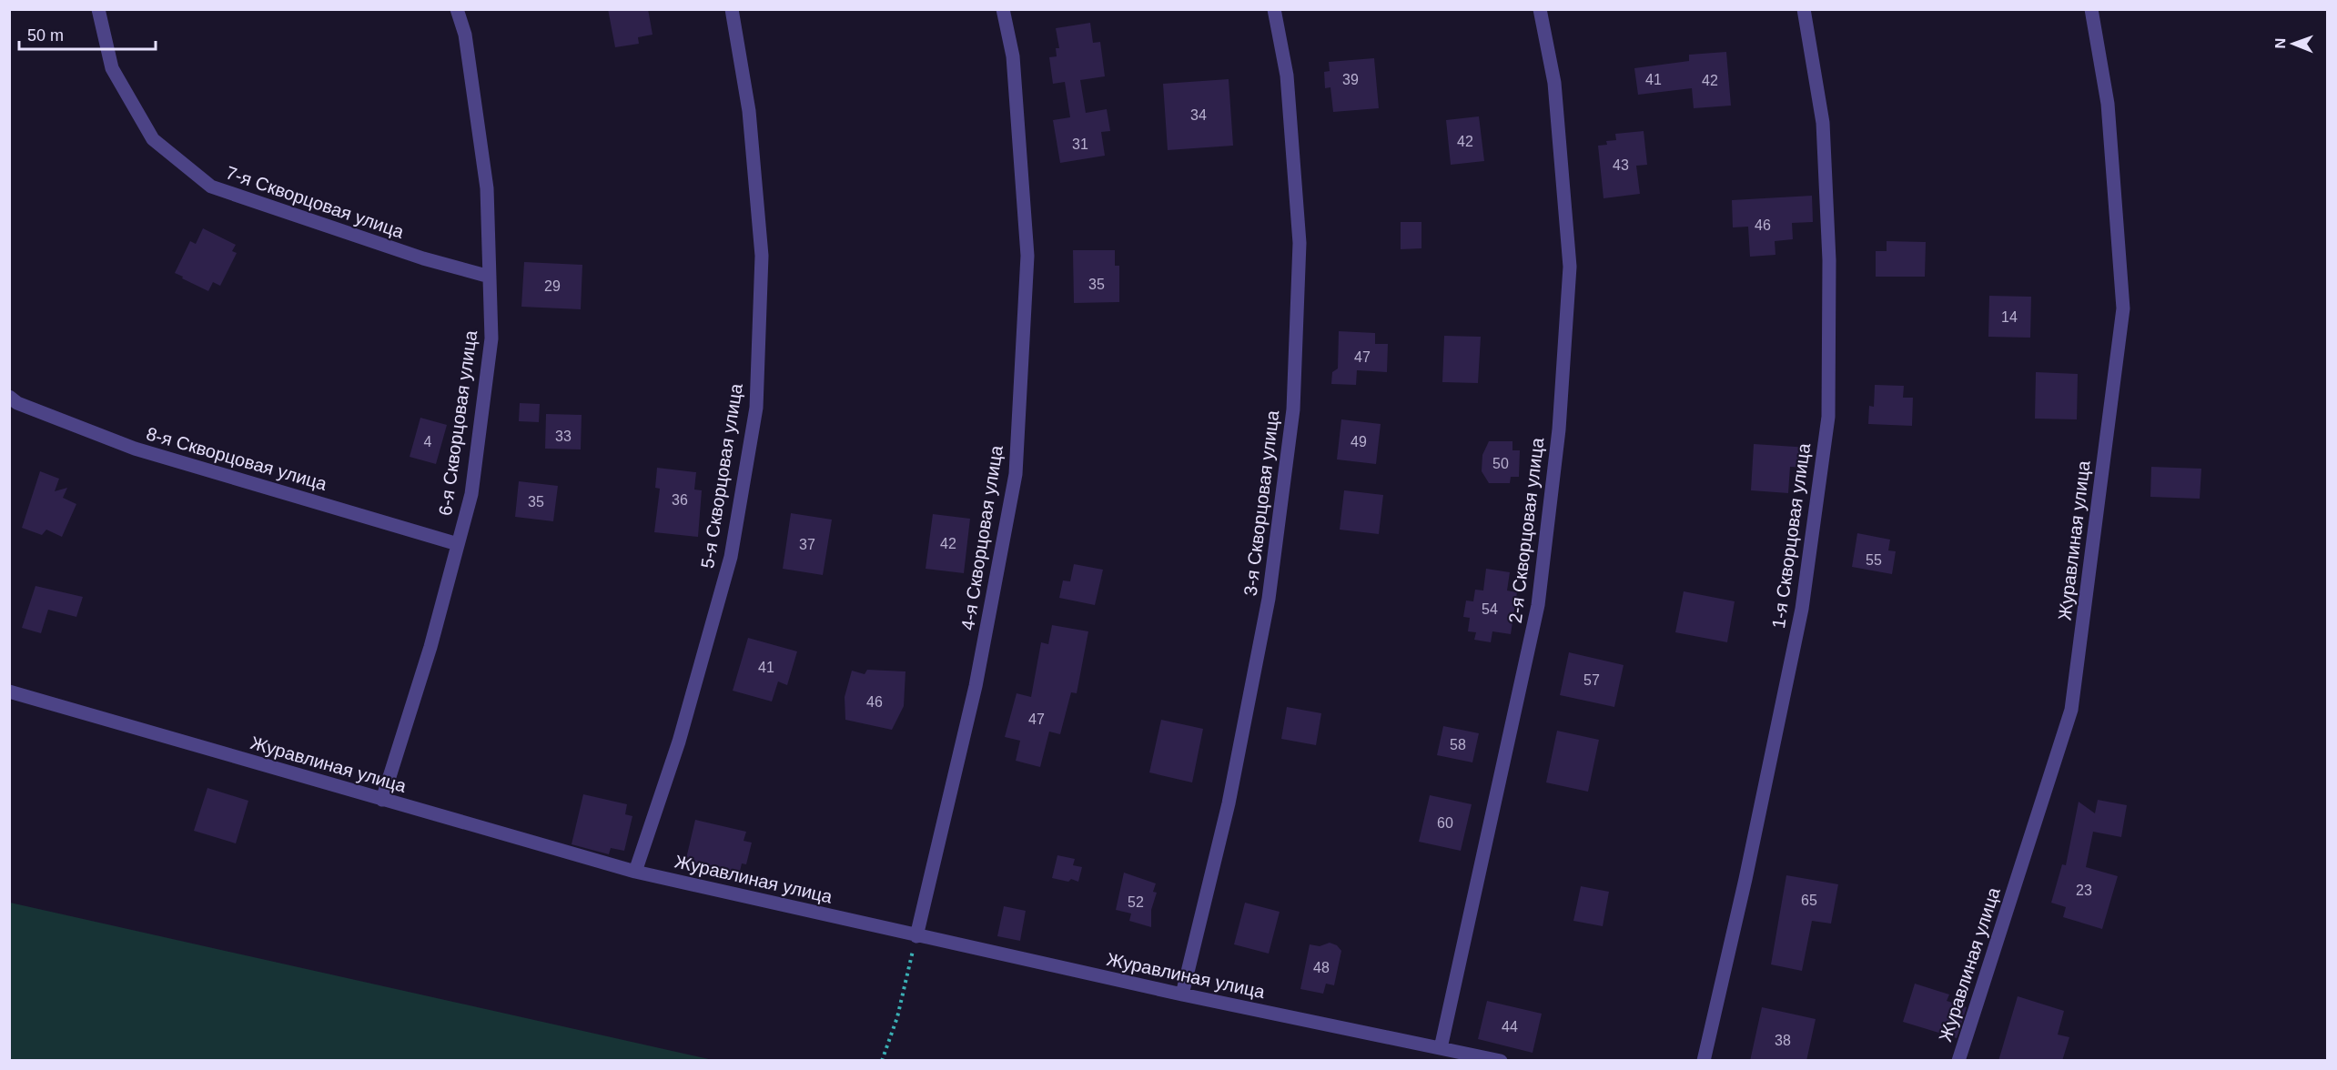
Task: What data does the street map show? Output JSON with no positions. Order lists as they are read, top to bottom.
{
  "streets": {
    "street": [
      "7-я Скворцовая улица",
      "6-я Скворцовая улица",
      "8-я Скворцовая улица",
      "5-я Скворцовая улица",
      "3-я Скворцовая улица",
      "2-я Скворцовая улица",
      "1-я Скворцовая улица",
      "4-я Скворцовая улица",
      "Журавлиная улица"
    ]
  },
  "crossings": [
    ["7-я Скворцовая улица", "6-я Скворцовая улица"],
    ["6-я Скворцовая улица", "8-я Скворцовая улица"],
    ["6-я Скворцовая улица", "Журавлиная улица"],
    ["5-я Скворцовая улица", "Журавлиная улица"],
    ["3-я Скворцовая улица", "Журавлиная улица"],
    ["2-я Скворцовая улица", "Журавлиная улица"],
    ["4-я Скворцовая улица", "Журавлиная улица"]
  ],
  "house_numbers": [
    "39",
    "41",
    "42",
    "34",
    "42",
    "31",
    "43",
    "46",
    "35",
    "29",
    "14",
    "47",
    "33",
    "4",
    "49",
    "50",
    "36",
    "35",
    "42",
    "37",
    "55",
    "54",
    "41",
    "57",
    "46",
    "47",
    "58",
    "60",
    "23",
    "65",
    "52",
    "48",
    "44",
    "38"
  ],
  "scale_bar": "50 m",
  "north": "left"
}
